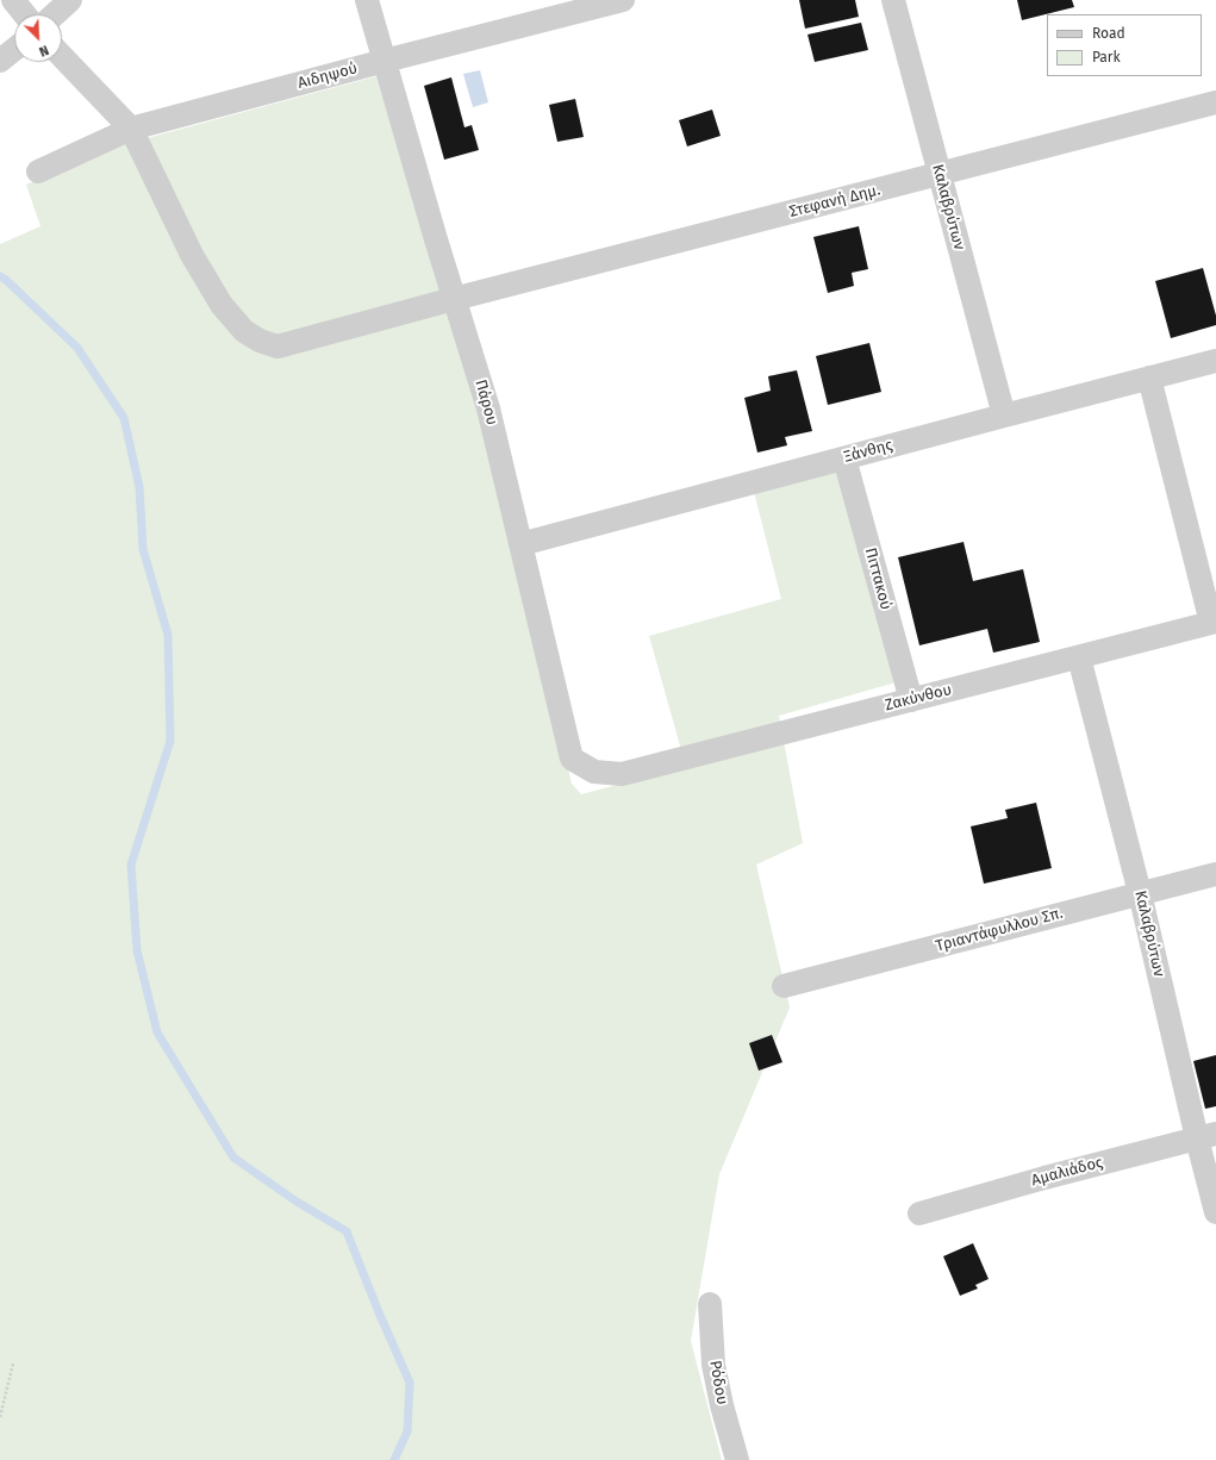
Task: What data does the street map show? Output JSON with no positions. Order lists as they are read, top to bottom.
{
  "streets": {
    "street": [
      "Αιδηψού",
      "Στεφανή Δημ.",
      "Καλαβρύτων",
      "Πάρου",
      "Ξάνθης",
      "Πιττακού",
      "Ζακύνθου",
      "Τριαντάφυλλου Σπ.",
      "Αμαλιάδος",
      "Ρόδου"
    ]
  },
  "crossings": [
    ["Αιδηψού", "Στεφανή Δημ."],
    ["Αιδηψού", "Πάρου"],
    ["Στεφανή Δημ.", "Καλαβρύτων"],
    ["Στεφανή Δημ.", "Πάρου"],
    ["Καλαβρύτων", "Ξάνθης"],
    ["Καλαβρύτων", "Ζακύνθου"],
    ["Καλαβρύτων", "Τριαντάφυλλου Σπ."],
    ["Καλαβρύτων", "Αμαλιάδος"],
    ["Πάρου", "Ξάνθης"],
    ["Πάρου", "Ζακύνθου"],
    ["Ξάνθης", "Πιττακού"],
    ["Πιττακού", "Ζακύνθου"]
  ],
  "legend": ["Road", "Park"],
  "north": "bottom right"
}
